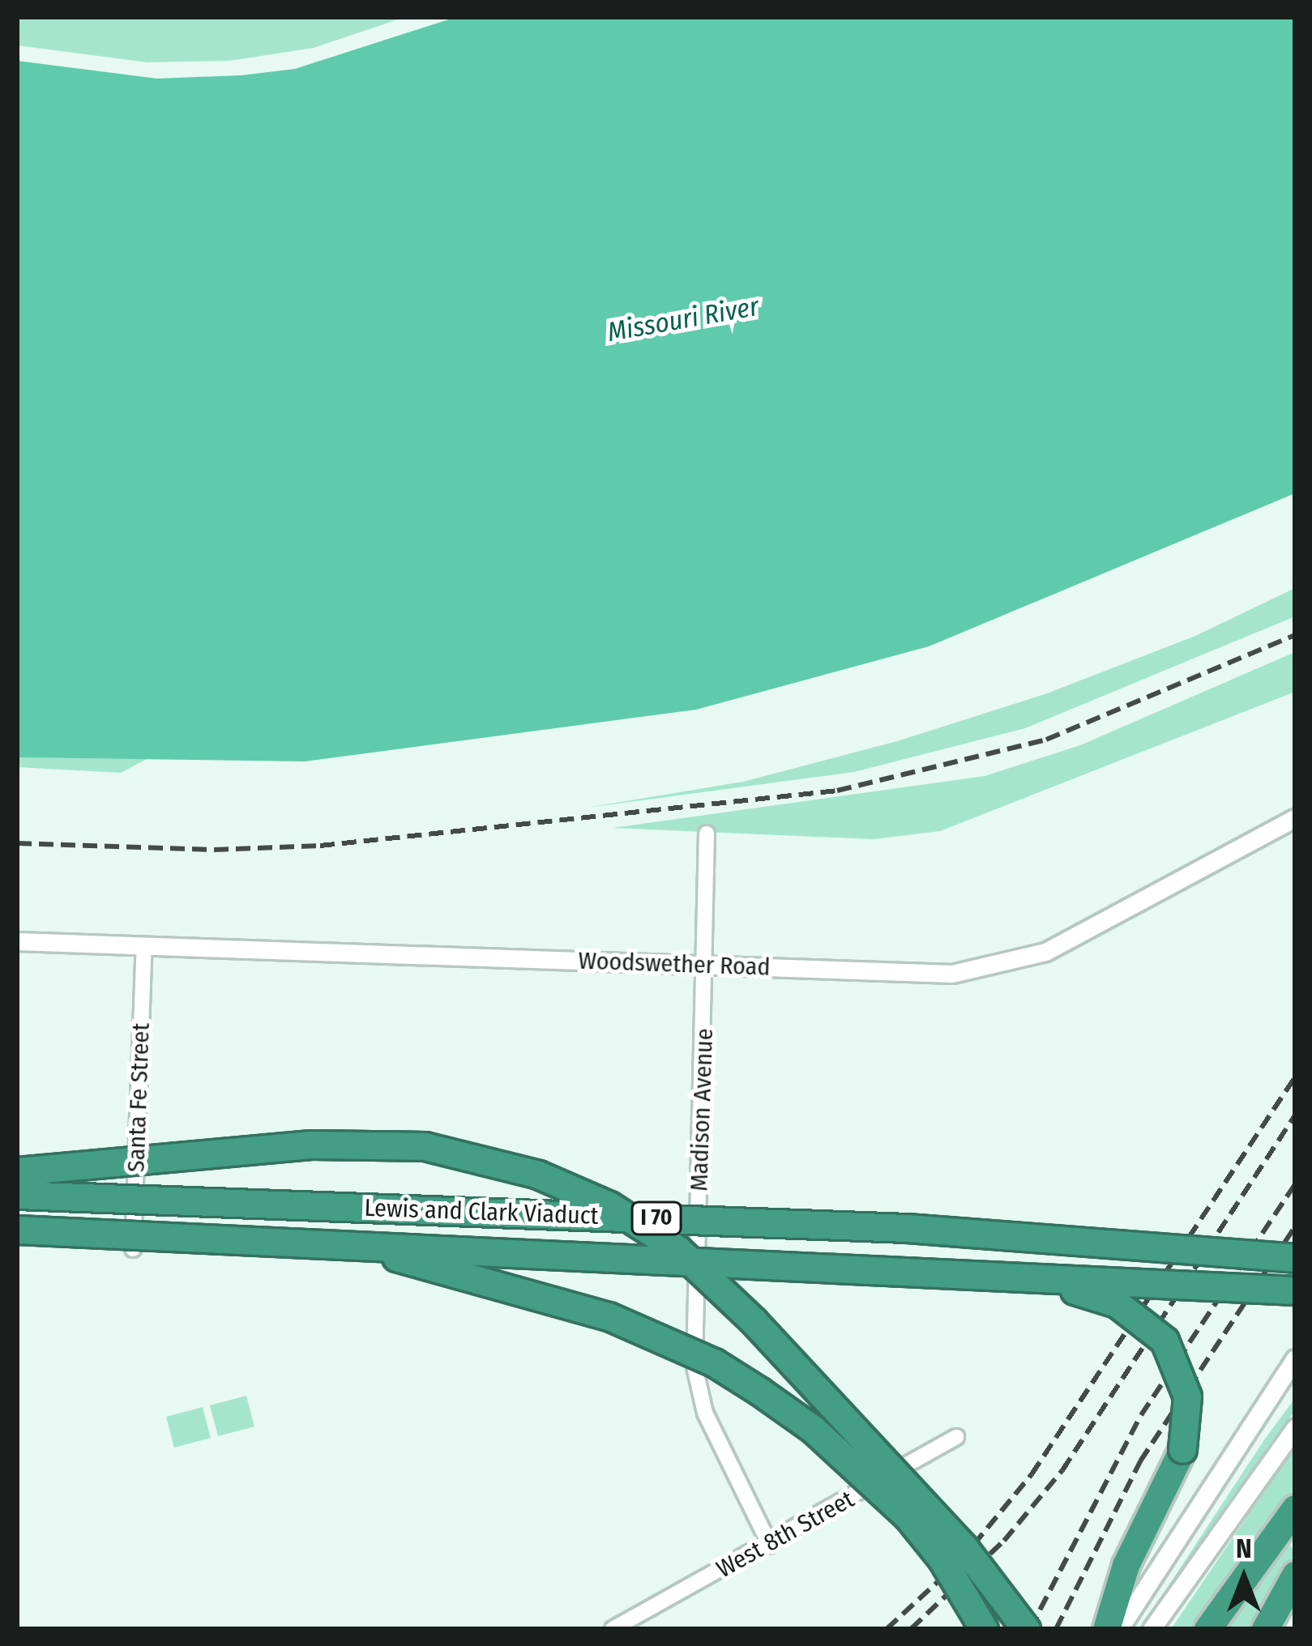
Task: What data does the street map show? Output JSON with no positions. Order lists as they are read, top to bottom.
{
  "streets": {
    "highway": ["Lewis and Clark Viaduct", "I 70"],
    "street": [
      "Woodswether Road",
      "Santa Fe Street",
      "Madison Avenue",
      "West 8th Street"
    ]
  },
  "crossings": [
    ["Woodswether Road", "Santa Fe Street"],
    ["Woodswether Road", "Madison Avenue"],
    ["Madison Avenue", "West 8th Street"],
    ["Lewis and Clark Viaduct", "I 70"]
  ],
  "water": ["Missouri River"],
  "north": "top"
}
